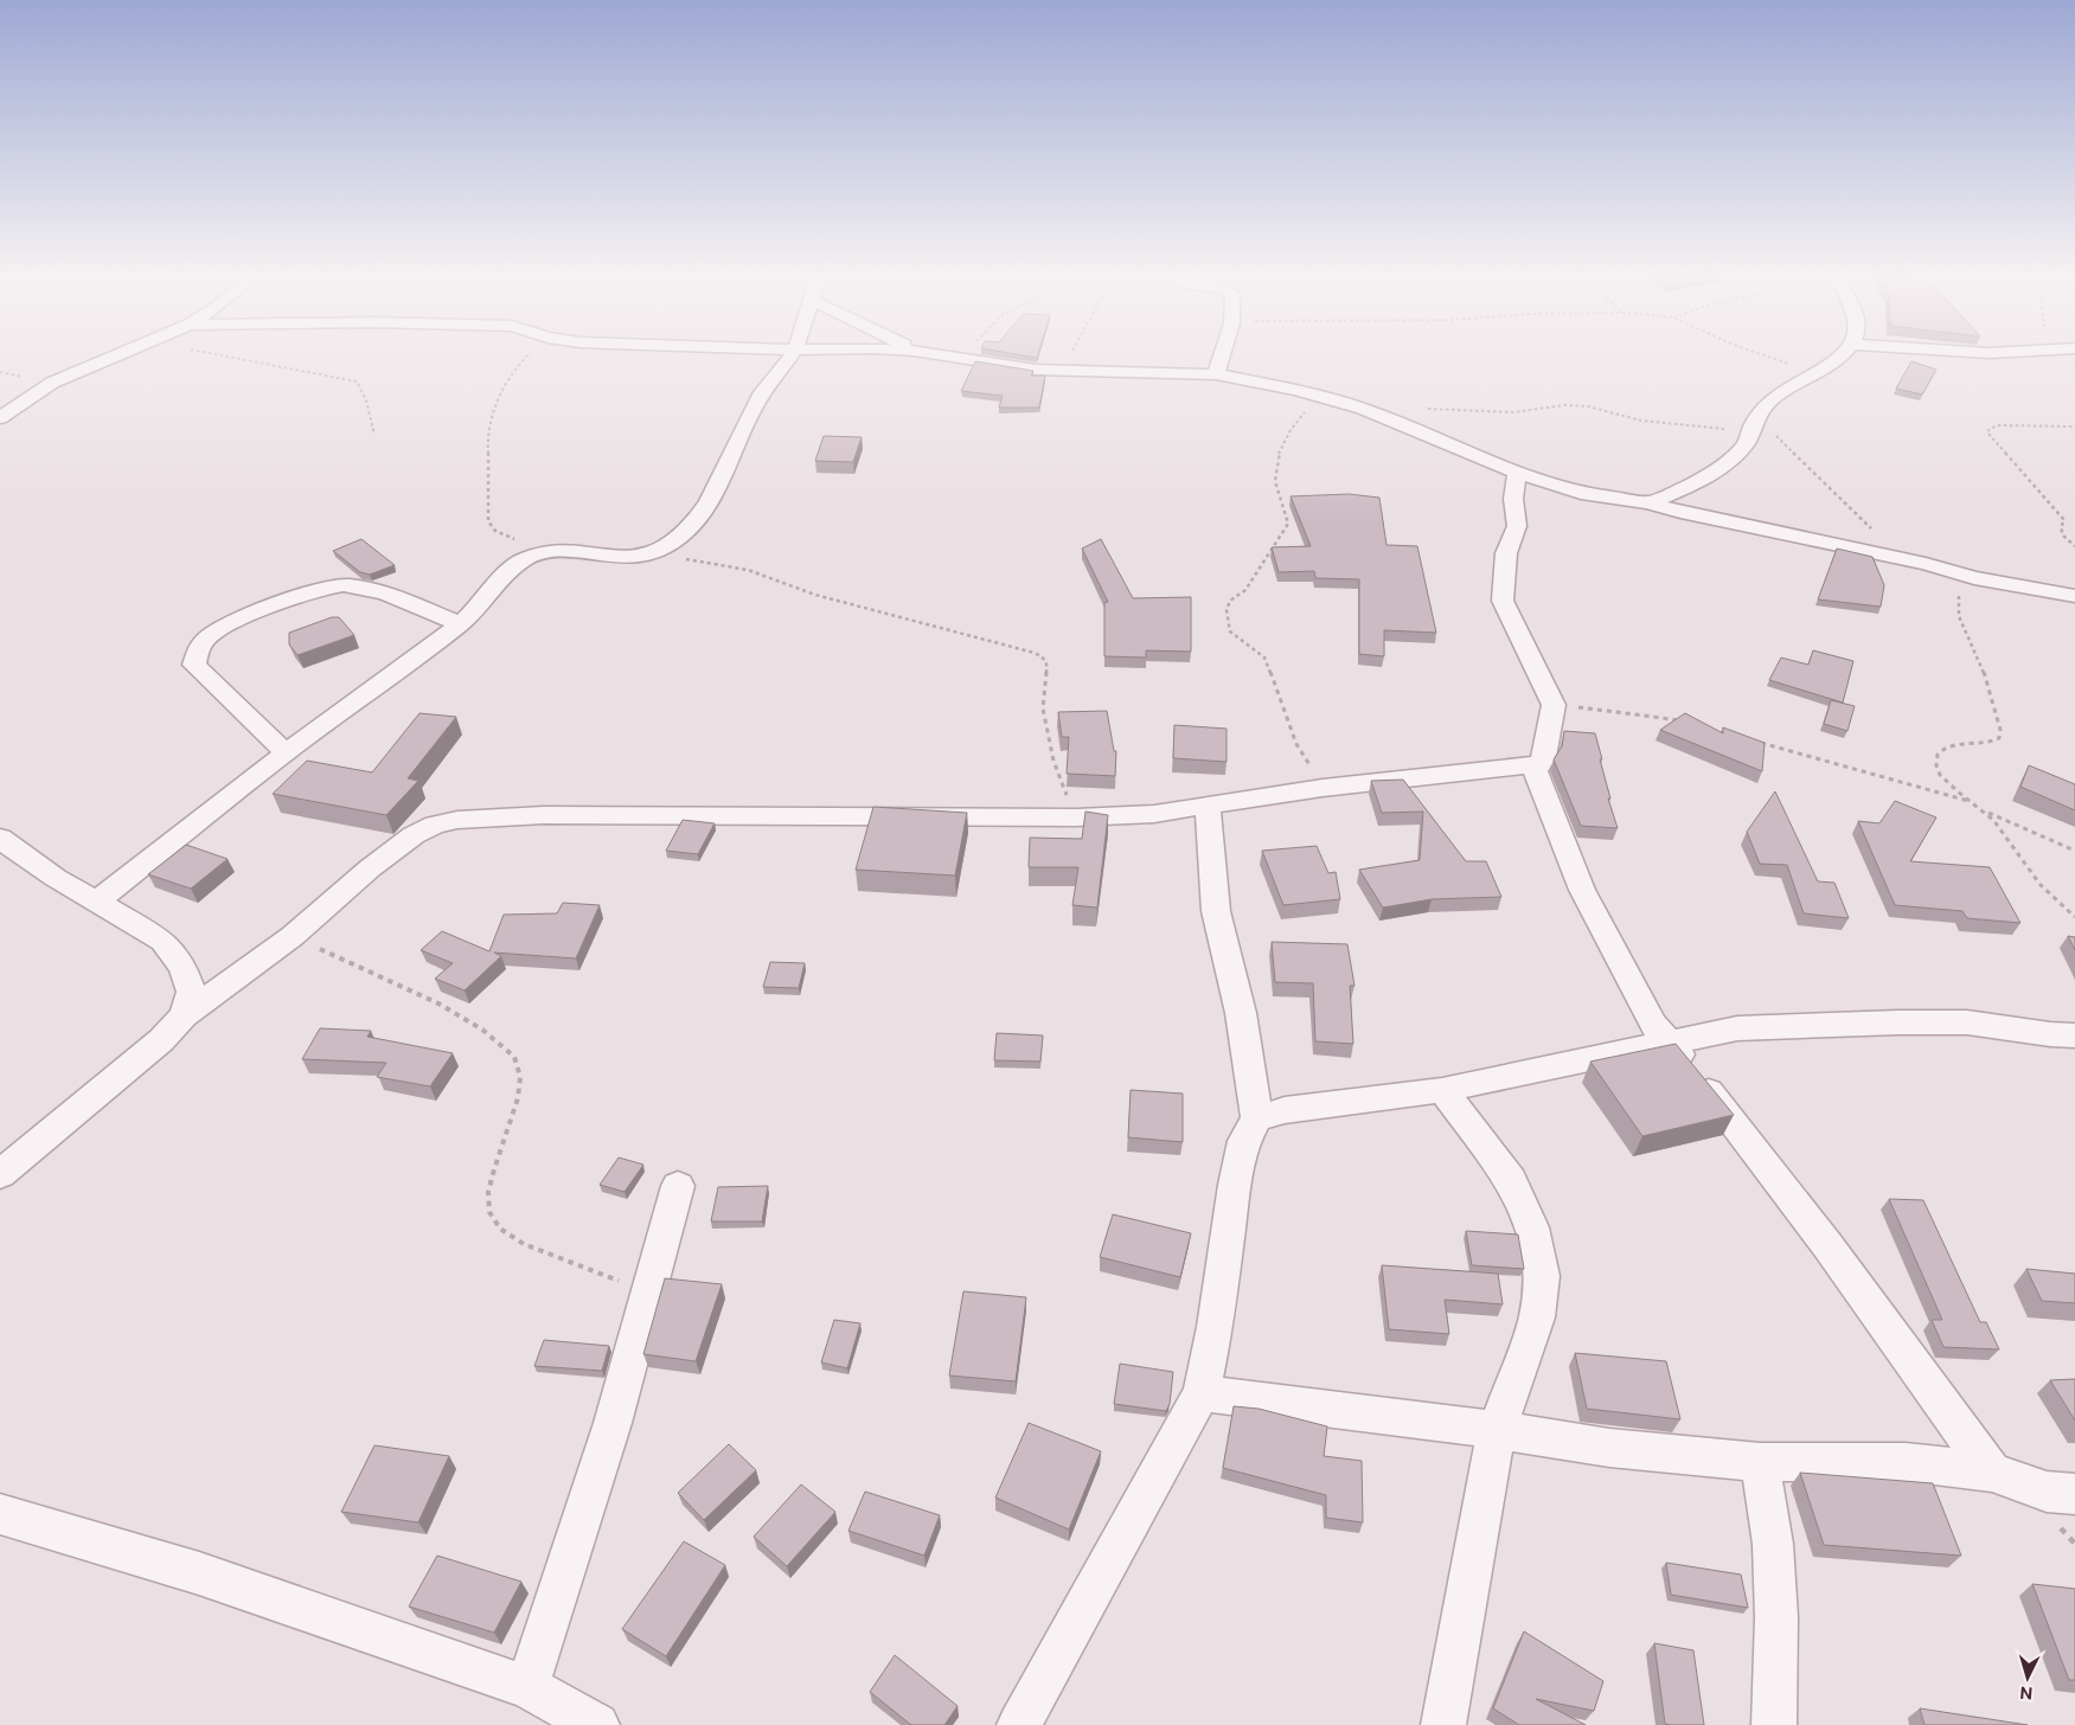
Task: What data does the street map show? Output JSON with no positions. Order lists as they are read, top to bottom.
{
  "north": "bottom"
}
